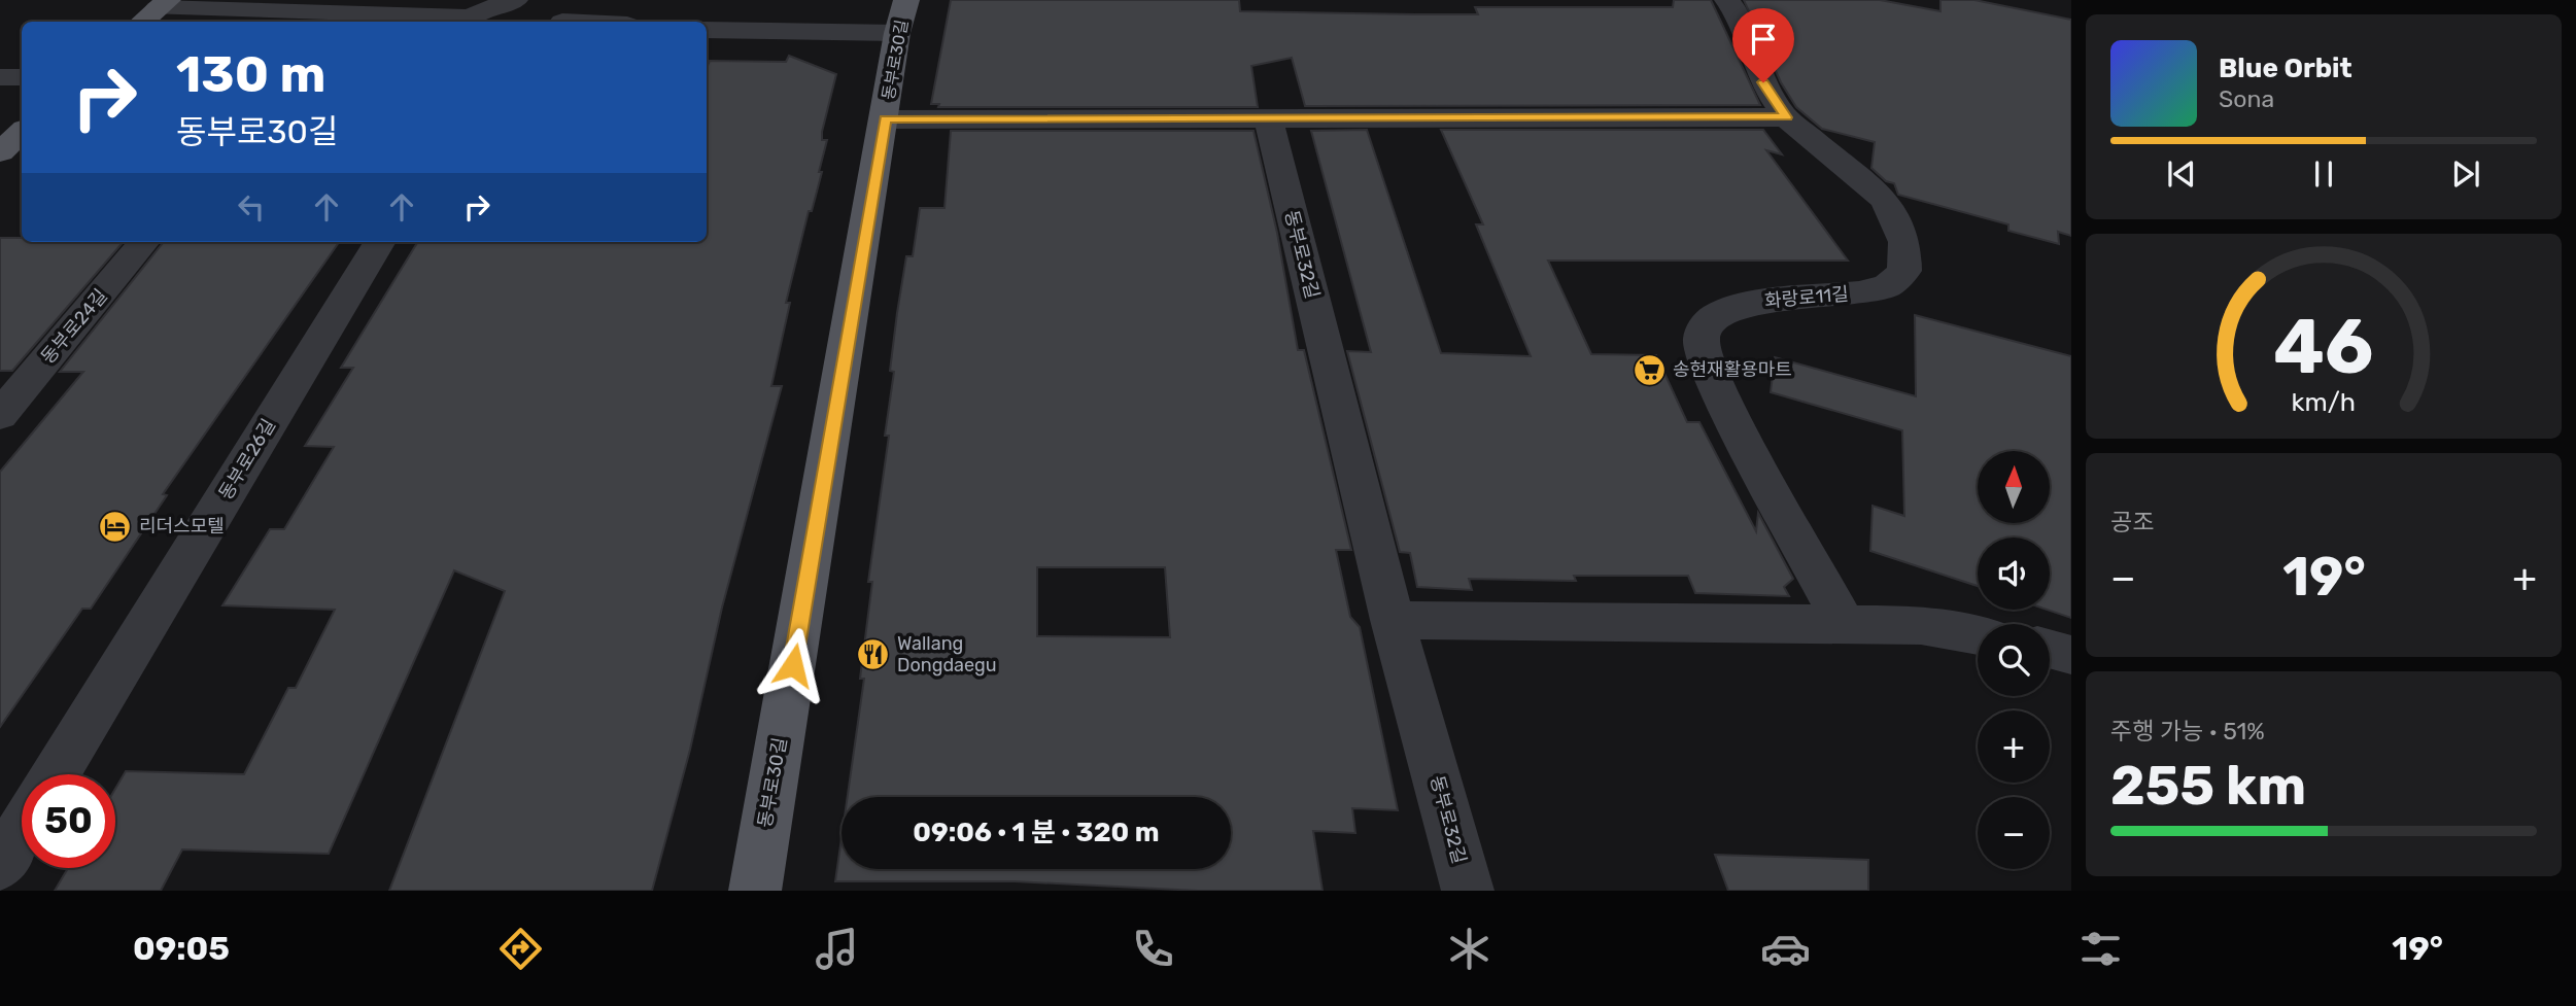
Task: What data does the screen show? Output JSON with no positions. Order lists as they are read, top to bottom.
{
  "streets": {
    "main road": ["동부로30길"],
    "street": [
      "동부로32길",
      "화랑로11길",
      "동부로24길",
      "동부로26길"
    ]
  },
  "crossings": [
    ["동부로30길", "동부로32길"]
  ],
  "places": {
    "supermarket": ["송현재활용마트"],
    "hotel": ["리더스모텔"],
    "restaurant": ["Wallang Dongdaegu"]
  },
  "north": "top",
  "page": {
    "turn": ["130 m", "동부로30길"],
    "song": ["Blue Orbit", "Sona"],
    "map_buttons": ["+", "−"],
    "tile": [
      "공조",
      ["주행 가능 · 51%", "255 km"]
    ],
    "heat": ["−", "19°", "+"],
    "limit": "50",
    "trip": "09:06 · 1 분 · 320 m",
    "tabs": ["09:05", "19°"],
    "gauge": ["46", "km/h"]
  }
}
